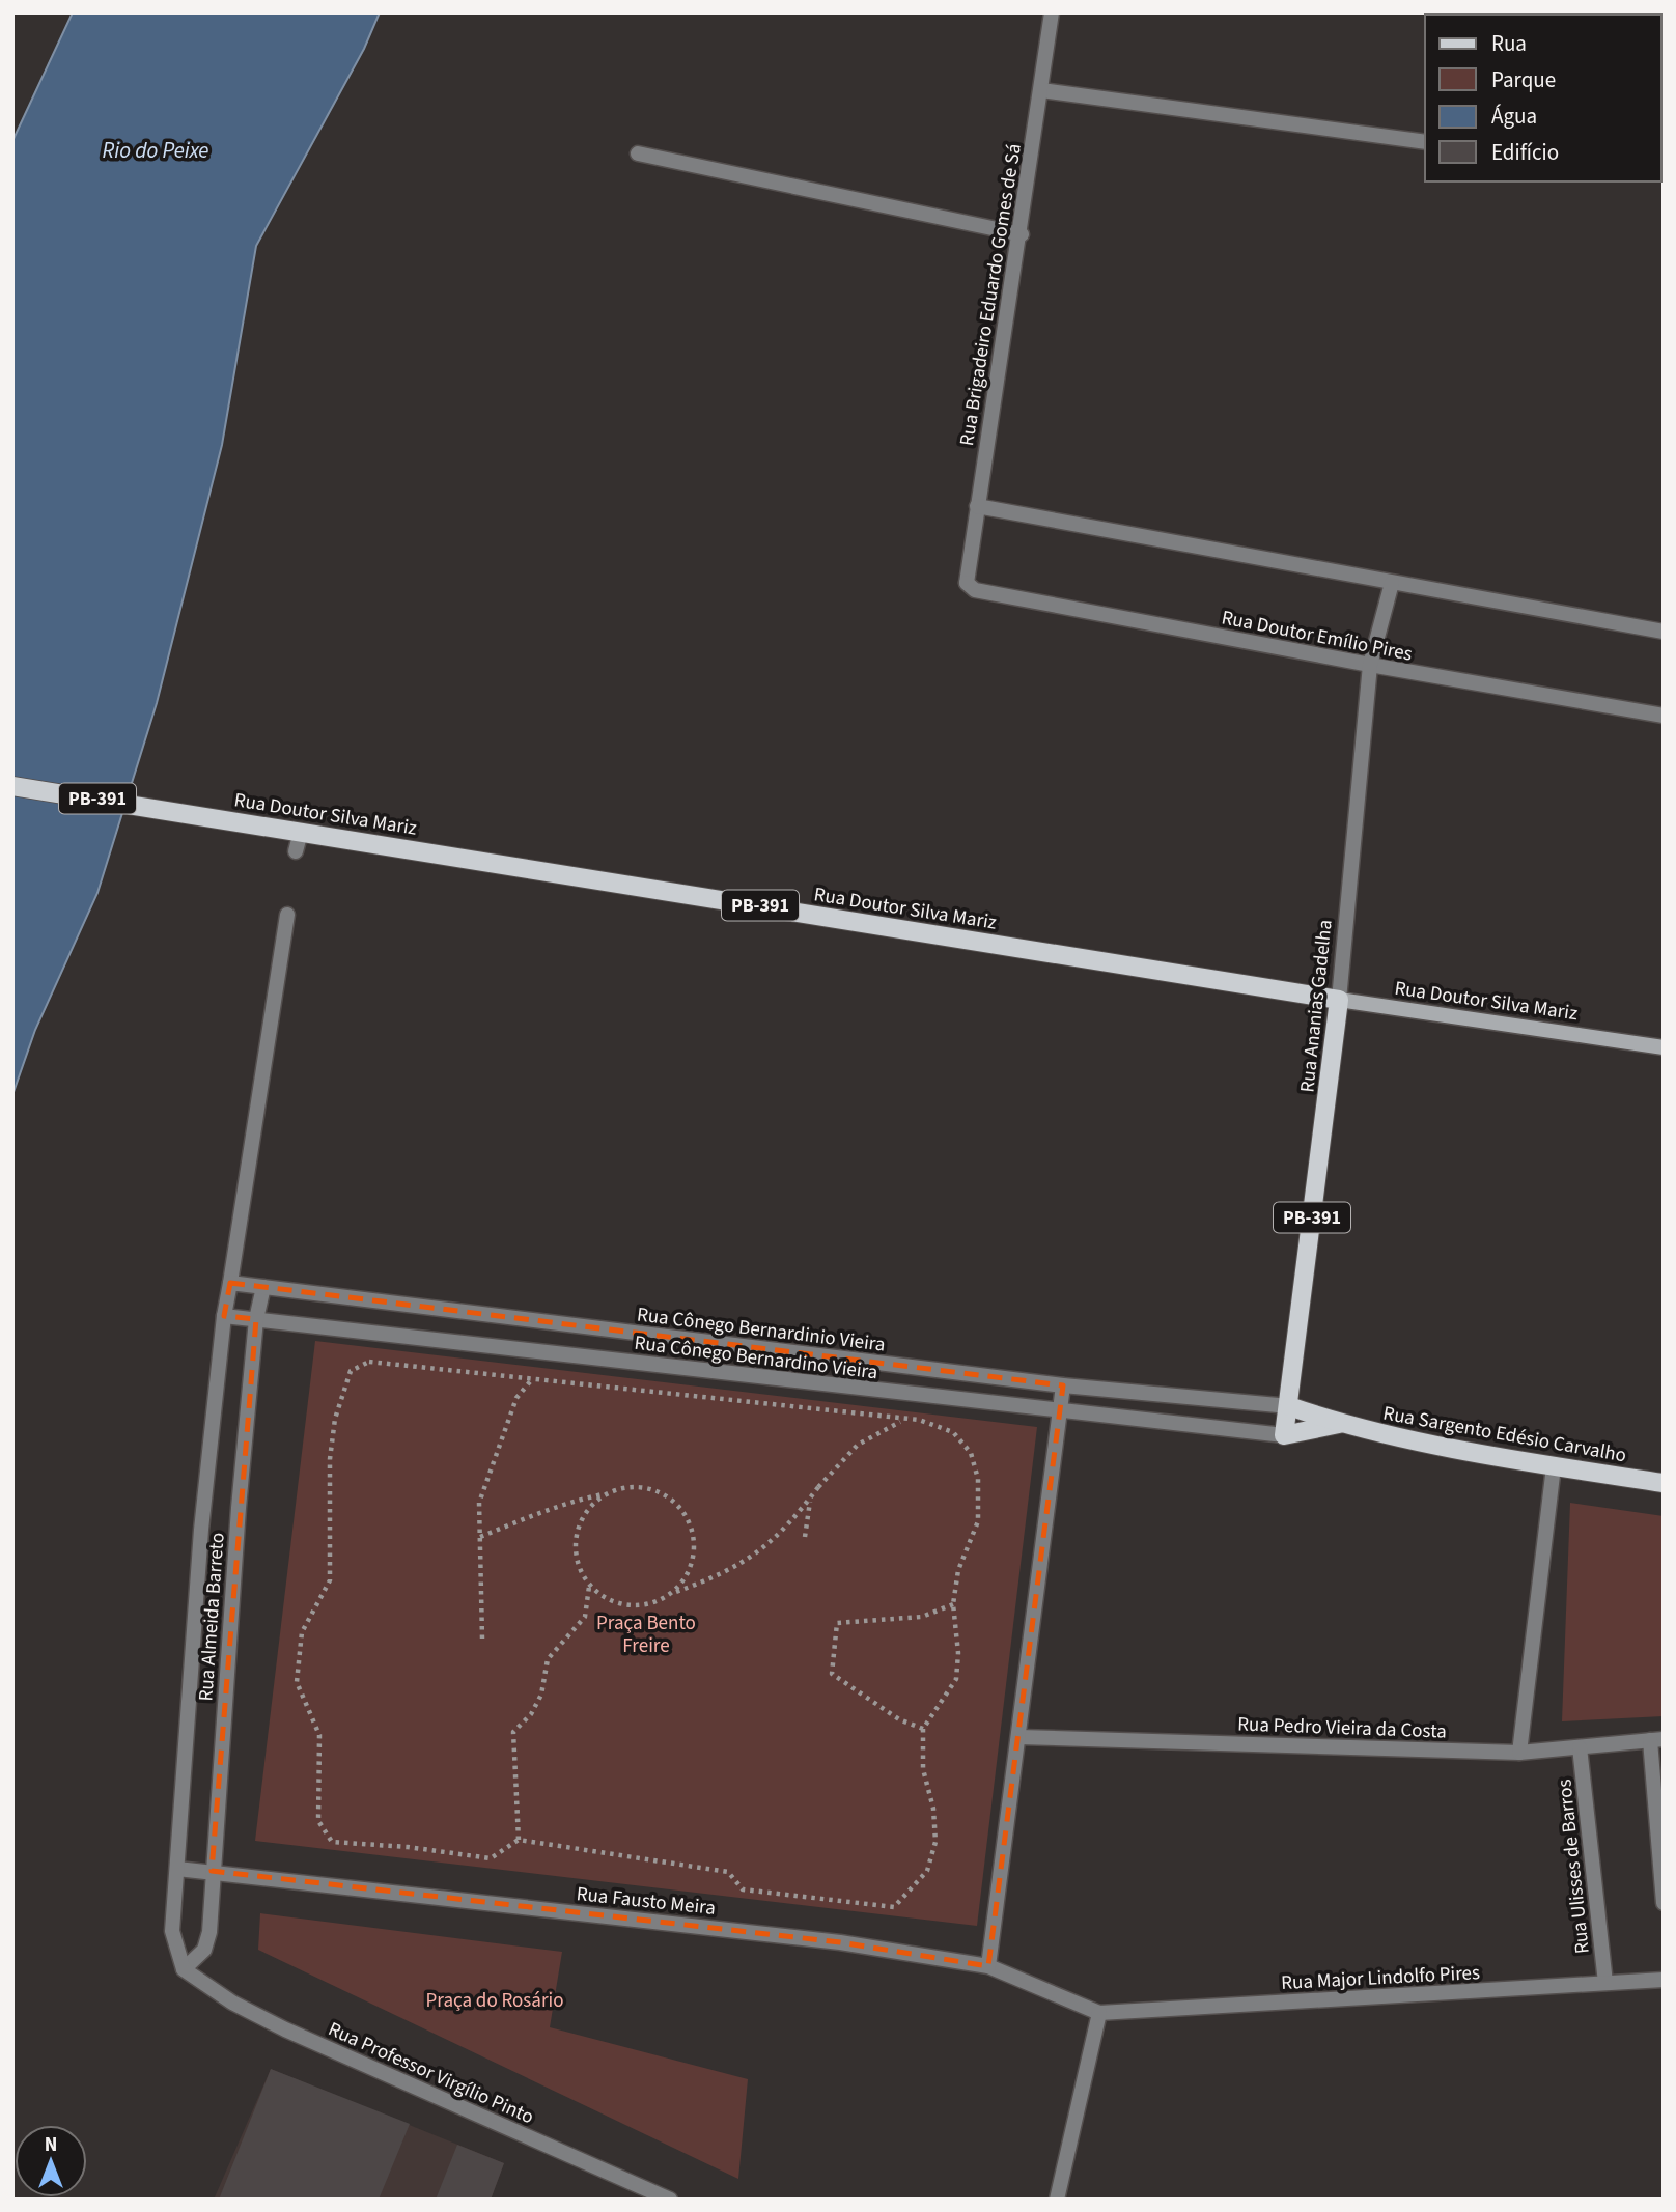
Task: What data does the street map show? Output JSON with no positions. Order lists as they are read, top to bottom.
{
  "streets": {
    "main road": [
      "PB-391",
      "Rua Doutor Silva Mariz",
      "Rua Ananias Gadelha",
      "Rua Sargento Edésio Carvalho"
    ],
    "street": [
      "Rua Brigadeiro Eduardo Gomes de Sá",
      "Rua Doutor Emílio Pires",
      "Rua Cônego Bernardinio Vieira",
      "Rua Cônego Bernardino Vieira",
      "Rua Almeida Barreto",
      "Rua Pedro Vieira da Costa",
      "Rua Ulisses de Barros",
      "Rua Fausto Meira",
      "Rua Major Lindolfo Pires",
      "Rua Professor Virgílio Pinto"
    ]
  },
  "crossings": [
    ["Rua Brigadeiro Eduardo Gomes de Sá", "Rua Doutor Emílio Pires"],
    ["Rua Doutor Emílio Pires", "Rua Ananias Gadelha"],
    ["Rua Doutor Silva Mariz", "Rua Ananias Gadelha"],
    ["Rua Ananias Gadelha", "Rua Cônego Bernardinio Vieira"],
    ["Rua Ananias Gadelha", "Rua Cônego Bernardino Vieira"],
    ["Rua Ananias Gadelha", "Rua Sargento Edésio Carvalho"],
    ["Rua Cônego Bernardinio Vieira", "Rua Sargento Edésio Carvalho"],
    ["Rua Cônego Bernardinio Vieira", "Rua Almeida Barreto"],
    ["Rua Cônego Bernardino Vieira", "Rua Sargento Edésio Carvalho"],
    ["Rua Cônego Bernardino Vieira", "Rua Almeida Barreto"],
    ["Rua Almeida Barreto", "Rua Fausto Meira"],
    ["Rua Almeida Barreto", "Rua Professor Virgílio Pinto"],
    ["Rua Pedro Vieira da Costa", "Rua Ulisses de Barros"],
    ["Rua Ulisses de Barros", "Rua Major Lindolfo Pires"],
    ["Rua Fausto Meira", "Rua Major Lindolfo Pires"]
  ],
  "water": ["Rio do Peixe"],
  "parks": ["Praça Bento Freire", "Praça do Rosário"],
  "legend": [
    "Rua",
    "Parque",
    "Água",
    "Edifício"
  ],
  "north": "top"
}
